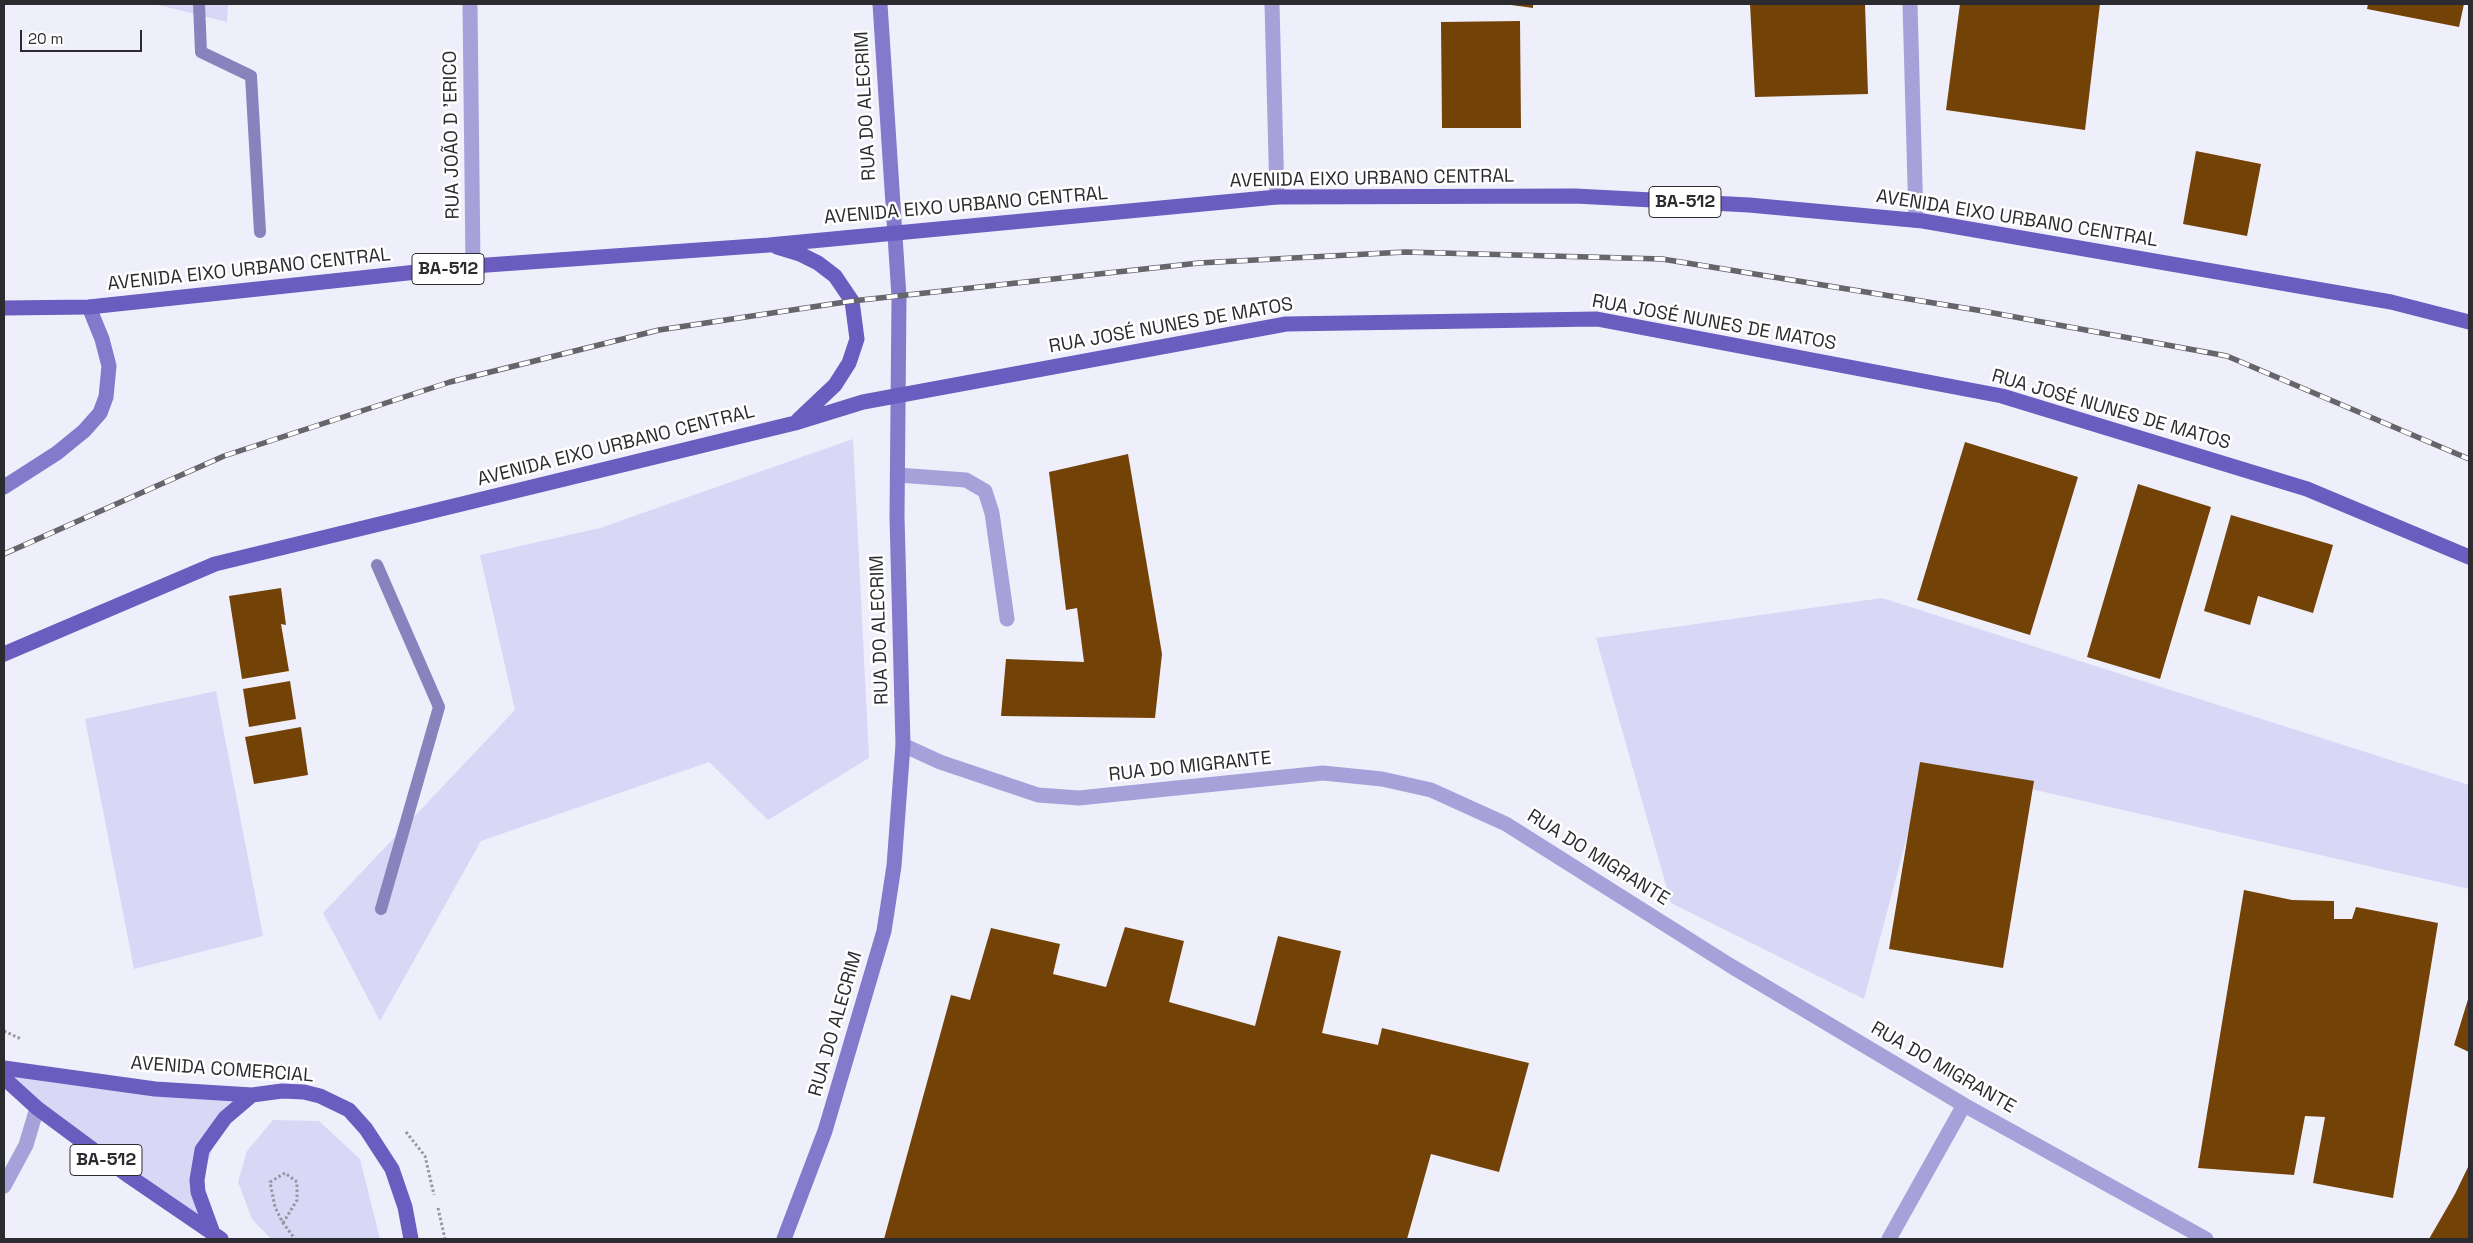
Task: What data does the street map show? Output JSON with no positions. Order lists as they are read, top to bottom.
{
  "streets": {
    "main road": [
      "RUA DO ALECRIM",
      "AVENIDA EIXO URBANO CENTRAL",
      "BA-512",
      "RUA JOSÉ NUNES DE MATOS",
      "AVENIDA COMERCIAL"
    ],
    "street": ["RUA JOÃO D 'ERICO", "RUA DO MIGRANTE"]
  },
  "crossings": [
    ["RUA DO ALECRIM", "AVENIDA EIXO URBANO CENTRAL"],
    ["RUA DO ALECRIM", "RUA JOSÉ NUNES DE MATOS"],
    ["RUA DO ALECRIM", "RUA DO MIGRANTE"],
    ["RUA JOÃO D 'ERICO", "AVENIDA EIXO URBANO CENTRAL"],
    ["AVENIDA EIXO URBANO CENTRAL", "RUA JOSÉ NUNES DE MATOS"]
  ],
  "scale_bar": "20 m"
}
